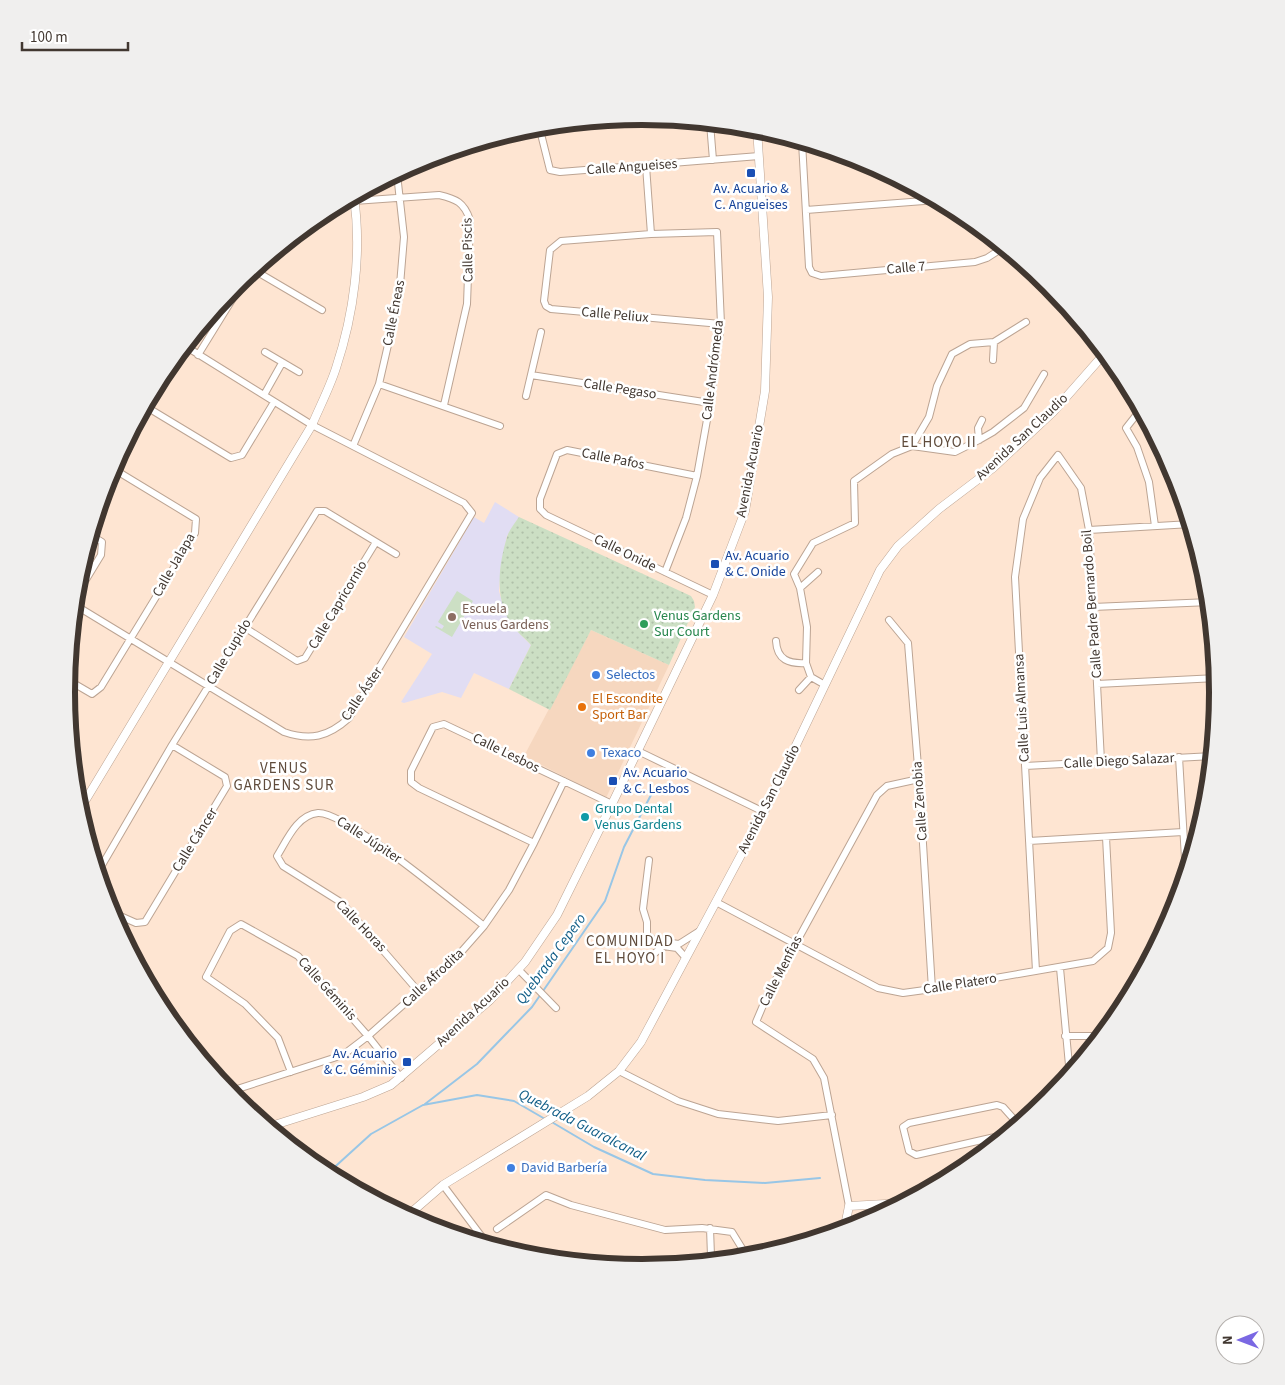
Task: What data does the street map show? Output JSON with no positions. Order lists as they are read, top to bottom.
{
  "streets": {
    "street": [
      "Calle Angueises",
      "Calle Piscis",
      "Calle 7",
      "Calle Éneas",
      "Calle Peliux",
      "Calle Andrómeda",
      "Calle Pegaso",
      "Avenida San Claudio",
      "Calle Pafos",
      "Avenida Acuario",
      "Calle Onide",
      "Calle Jalapa",
      "Calle Padre Bernardo Boil",
      "Calle Capricornio",
      "Calle Cupido",
      "Calle Áster",
      "Calle Luis Almansa",
      "Calle Lesbos",
      "Calle Diego Salazar",
      "Calle Zenobia",
      "Calle Cáncer",
      "Calle Júpiter",
      "Calle Horas",
      "Calle Menfias",
      "Calle Afrodita",
      "Calle Platero",
      "Calle Géminis"
    ]
  },
  "crossings": [
    ["Calle Angueises", "Avenida Acuario"],
    ["Calle Piscis", "Calle Éneas"],
    ["Calle Éneas", "Calle Áster"],
    ["Calle Peliux", "Calle Andrómeda"],
    ["Calle Andrómeda", "Calle Pegaso"],
    ["Calle Andrómeda", "Calle Pafos"],
    ["Calle Andrómeda", "Calle Onide"],
    ["Avenida San Claudio", "Calle Platero"],
    ["Calle Pafos", "Calle Onide"],
    ["Avenida Acuario", "Calle Onide"],
    ["Avenida Acuario", "Calle Lesbos"],
    ["Avenida Acuario", "Calle Géminis"],
    ["Calle Jalapa", "Calle Áster"],
    ["Calle Padre Bernardo Boil", "Calle Luis Almansa"],
    ["Calle Padre Bernardo Boil", "Calle Diego Salazar"],
    ["Calle Capricornio", "Calle Cupido"],
    ["Calle Cupido", "Calle Áster"],
    ["Calle Cupido", "Calle Cáncer"],
    ["Calle Luis Almansa", "Calle Diego Salazar"],
    ["Calle Luis Almansa", "Calle Platero"],
    ["Calle Lesbos", "Calle Afrodita"],
    ["Calle Zenobia", "Calle Menfias"],
    ["Calle Zenobia", "Calle Platero"],
    ["Calle Júpiter", "Calle Horas"],
    ["Calle Júpiter", "Calle Afrodita"],
    ["Calle Horas", "Calle Afrodita"],
    ["Calle Menfias", "Calle Platero"],
    ["Calle Afrodita", "Calle Géminis"]
  ],
  "districts": ["EL HOYO II", "VENUS GARDENS SUR", "COMUNIDAD EL HOYO I"],
  "water": ["Quebrada Cepero", "Quebrada Guaralcanal"],
  "places": {
    "transit": [
      "Av. Acuario & C. Angueises",
      "Av. Acuario & C. Onide",
      "Av. Acuario & C. Lesbos",
      "Av. Acuario & C. Géminis"
    ],
    "other": [
      "Escuela Venus Gardens",
      "Venus Gardens Sur Court",
      "Selectos",
      "El Escondite Sport Bar",
      "Texaco",
      "Grupo Dental Venus Gardens",
      "David Barbería"
    ]
  },
  "scale_bar": "100 m",
  "north": "left"
}
